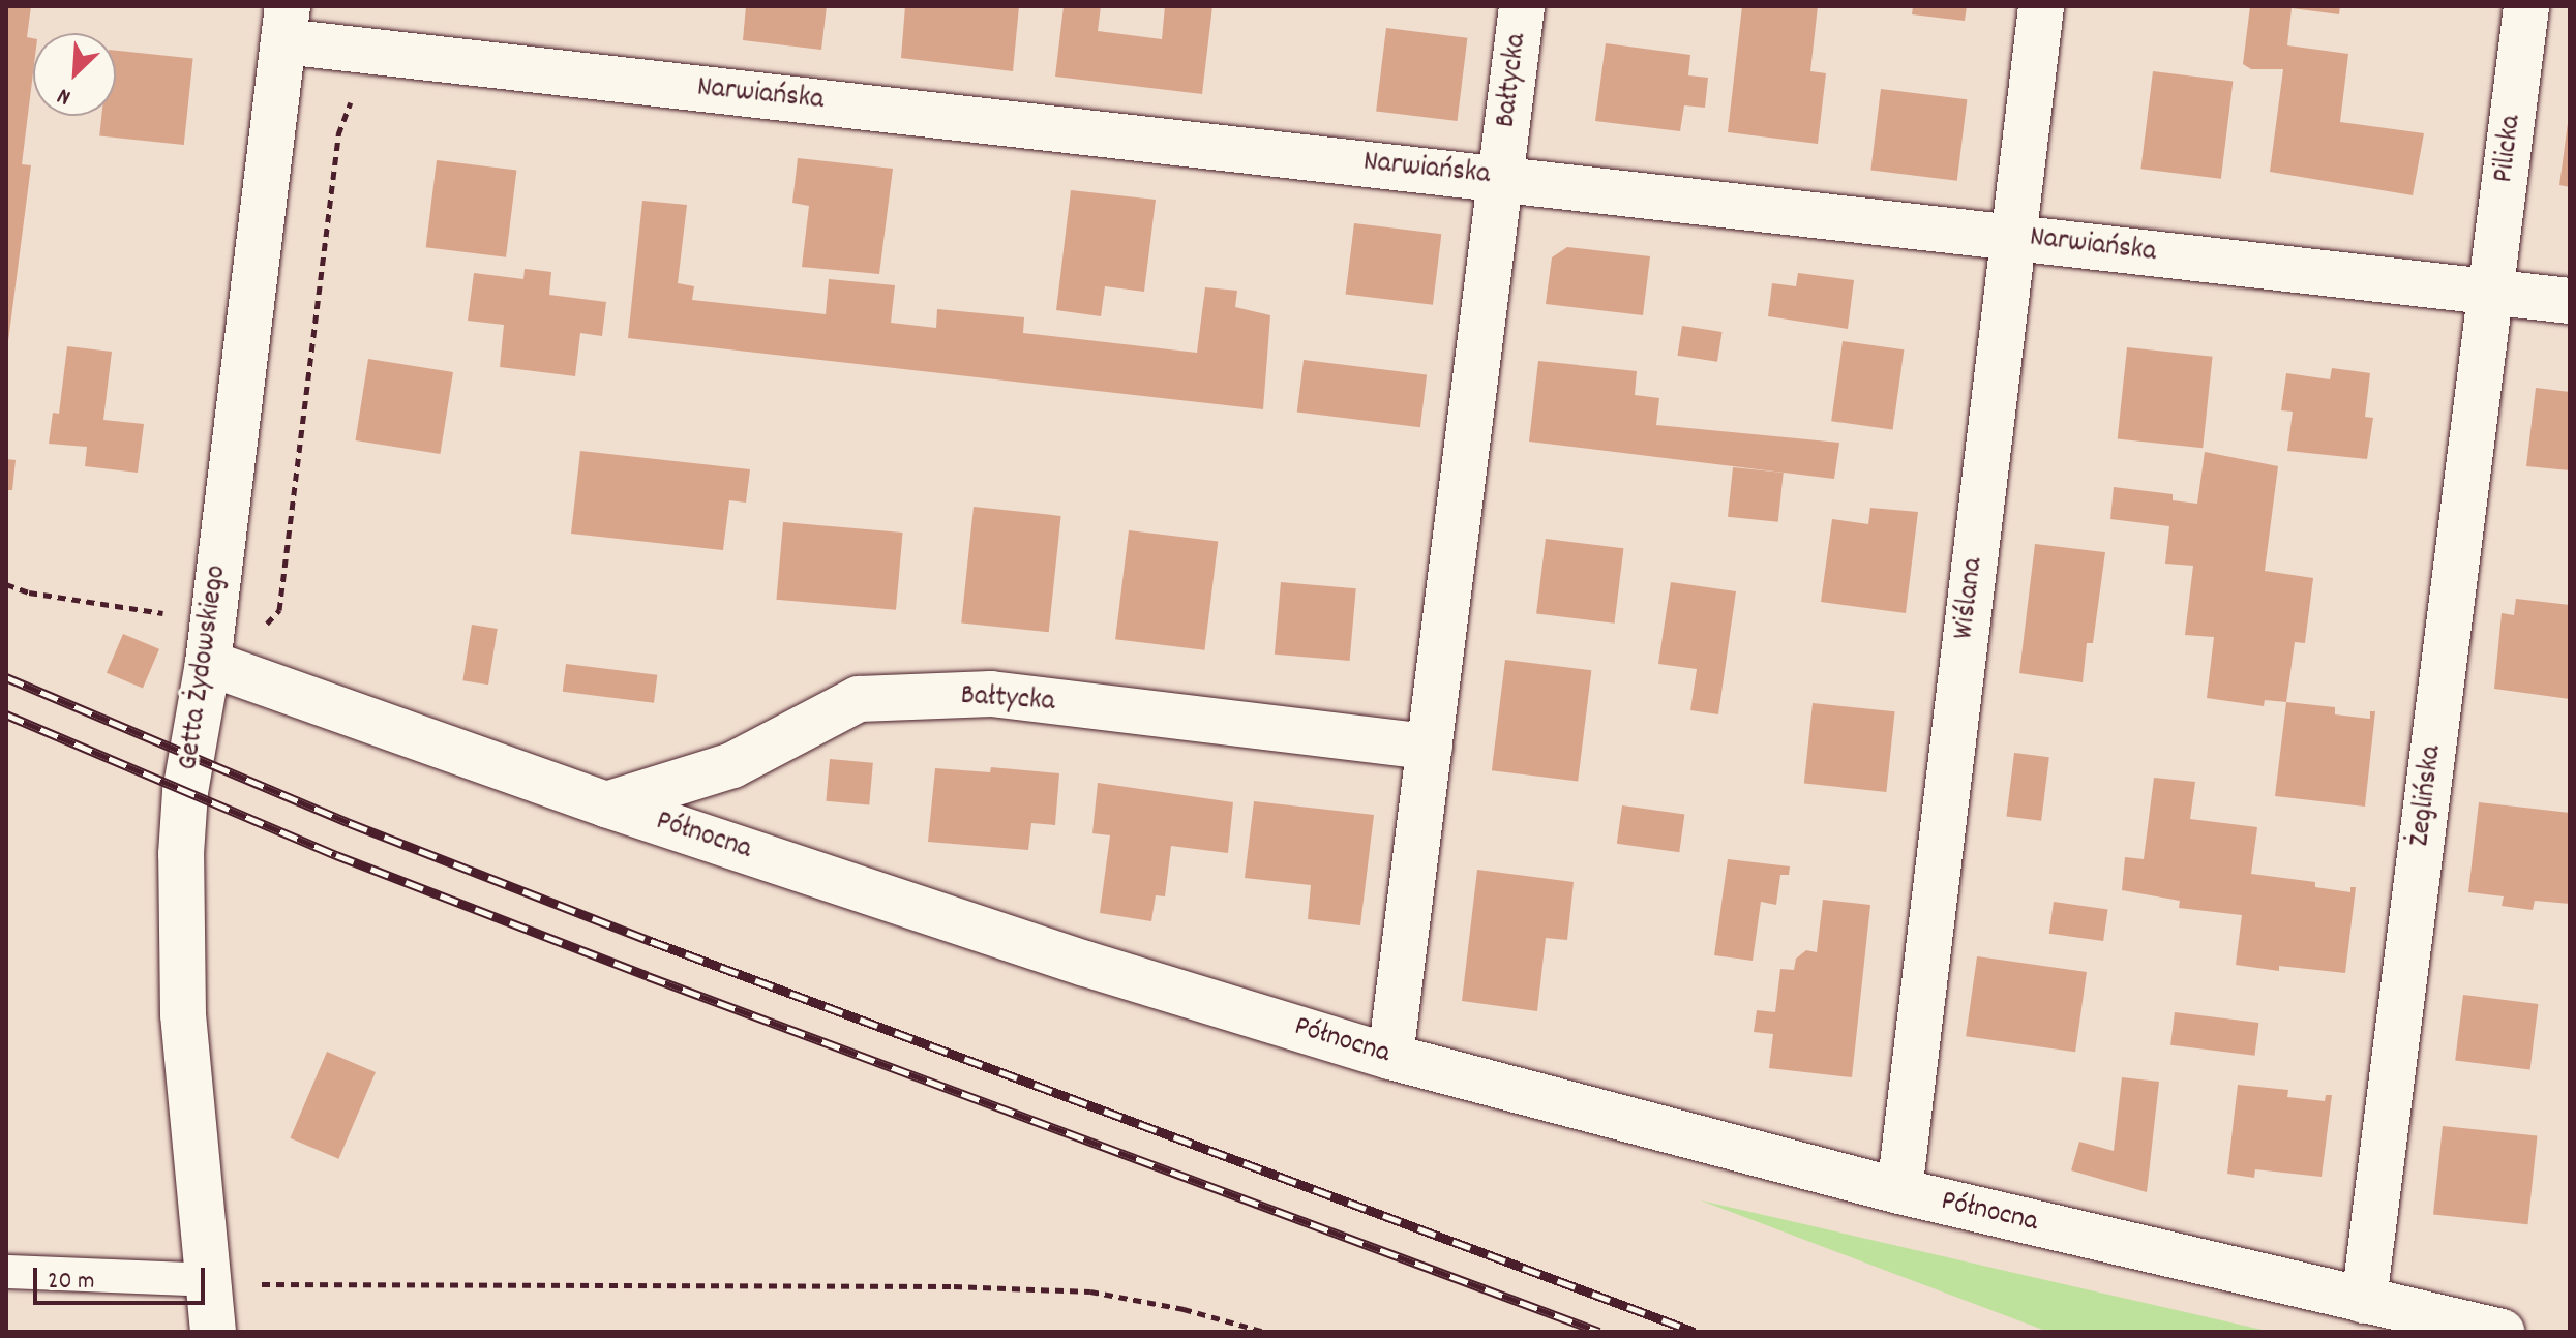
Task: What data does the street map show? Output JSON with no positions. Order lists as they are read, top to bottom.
{
  "streets": {
    "street": [
      "Bałtycka",
      "Narwiańska",
      "Pilicka",
      "Wiślana",
      "Getta Żydowskiego",
      "Żeglińska",
      "Północna"
    ]
  },
  "crossings": [
    ["Bałtycka", "Narwiańska"],
    ["Bałtycka", "Północna"],
    ["Narwiańska", "Pilicka"],
    ["Narwiańska", "Wiślana"],
    ["Narwiańska", "Getta Żydowskiego"],
    ["Narwiańska", "Żeglińska"],
    ["Pilicka", "Żeglińska"],
    ["Wiślana", "Północna"],
    ["Getta Żydowskiego", "Północna"],
    ["Żeglińska", "Północna"]
  ],
  "scale_bar": "20 m",
  "north": "bottom left"
}
